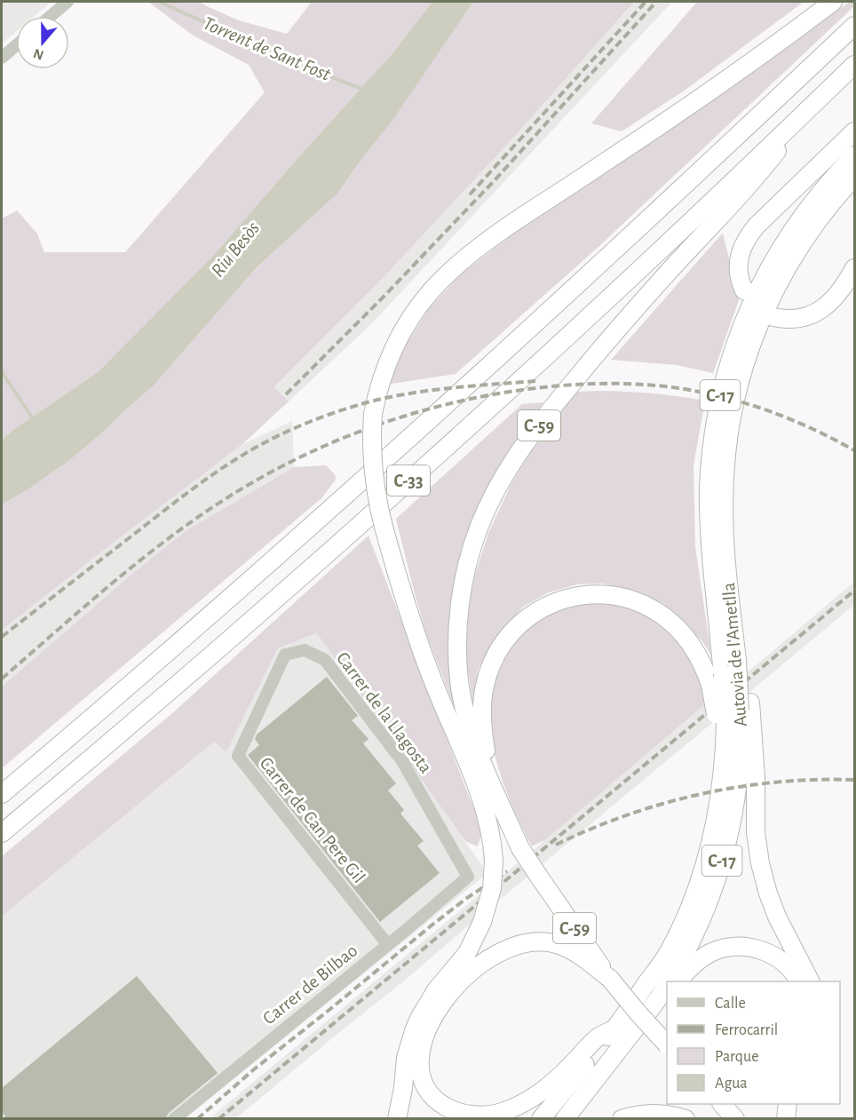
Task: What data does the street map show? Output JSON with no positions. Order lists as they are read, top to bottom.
{
  "streets": {
    "highway": [
      "C-17",
      "C-59",
      "C-33",
      "Autovia de l'Ametlla"
    ],
    "street": ["Carrer de la Llagosta", "Carrer de Can Pere Gil", "Carrer de Bilbao"]
  },
  "crossings": [
    ["C-17", "C-59"],
    ["C-59", "C-33"],
    ["Carrer de la Llagosta", "Carrer de Can Pere Gil"],
    ["Carrer de la Llagosta", "Carrer de Bilbao"],
    ["Carrer de Can Pere Gil", "Carrer de Bilbao"]
  ],
  "water": ["Torrent de Sant Fost", "Riu Besòs"],
  "legend": [
    "Calle",
    "Ferrocarril",
    "Parque",
    "Agua"
  ],
  "north": "bottom"
}
